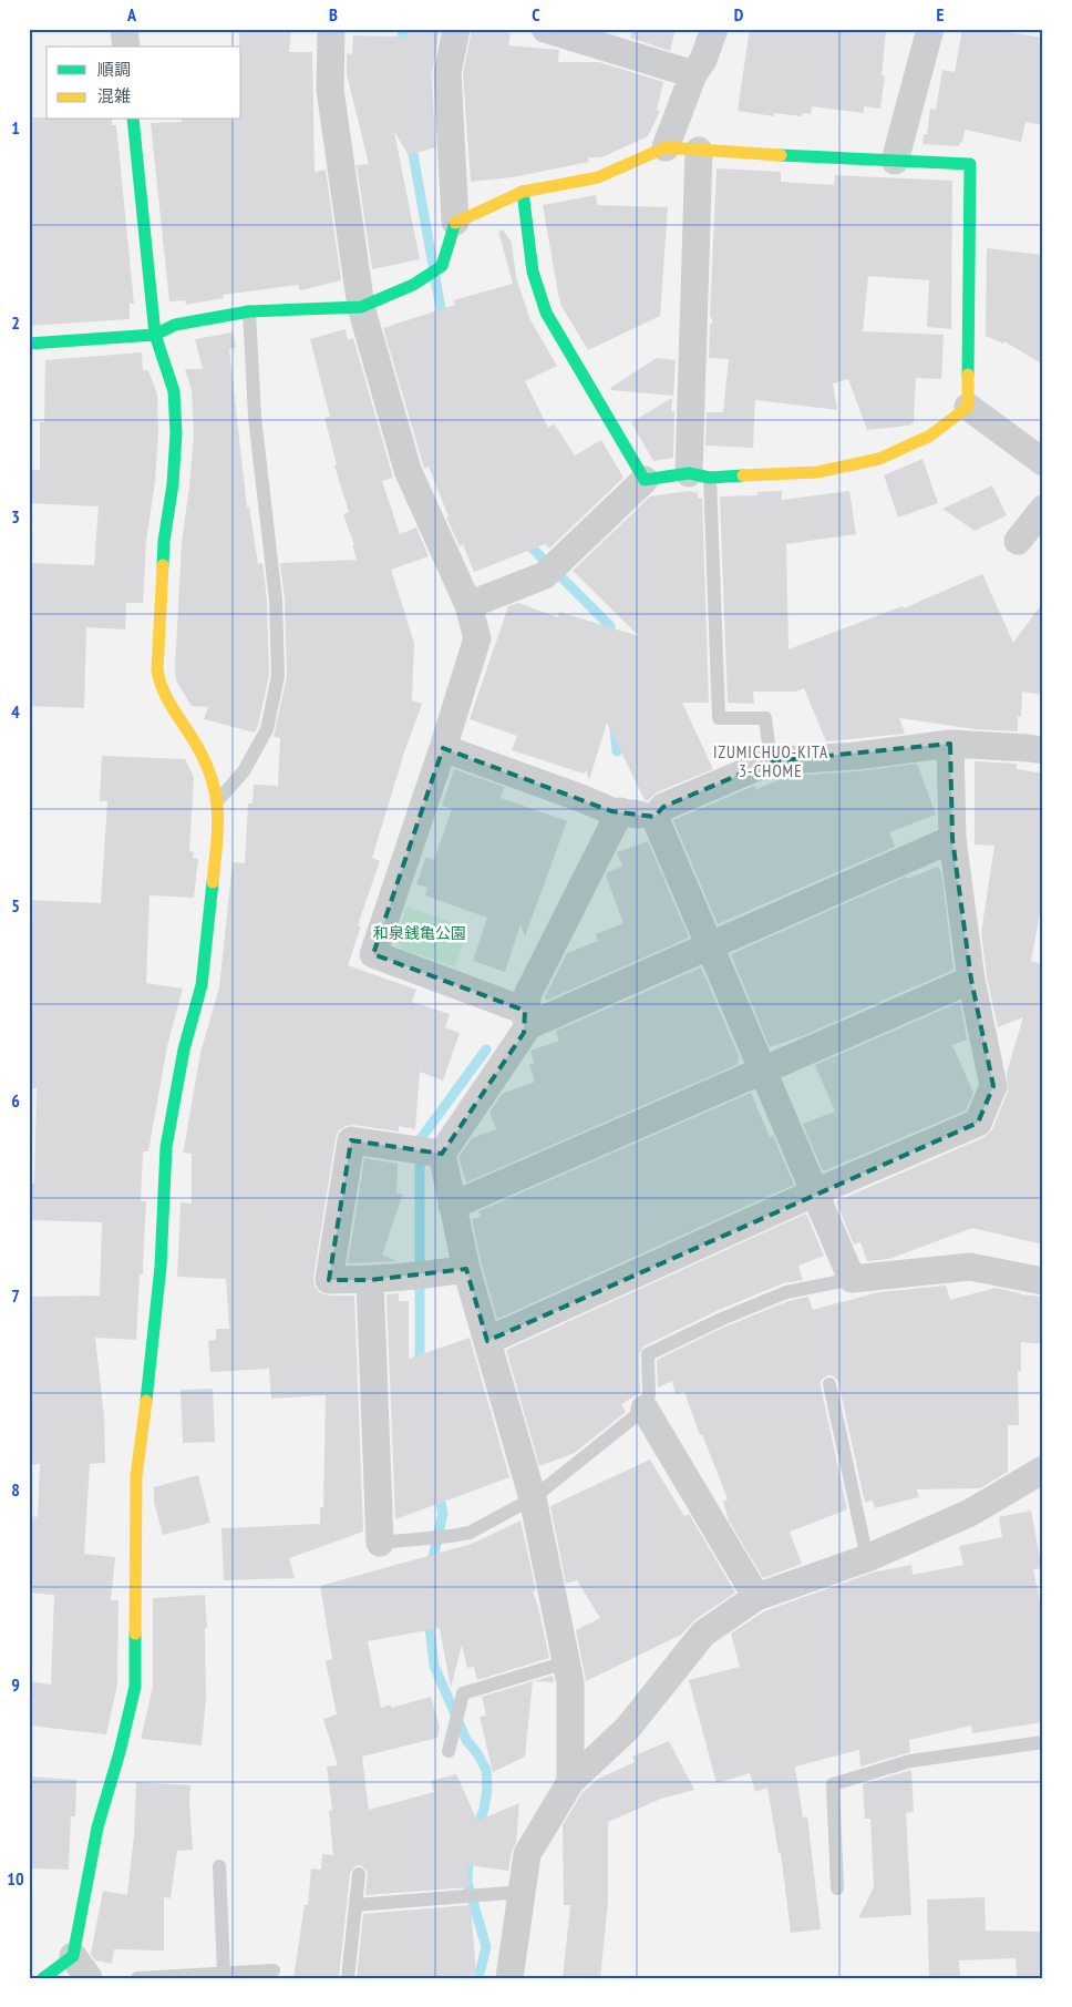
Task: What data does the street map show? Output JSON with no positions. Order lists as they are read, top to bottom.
{
  "districts": ["IZUMICHUO-KITA 3-CHOME"],
  "parks": ["和泉銭亀公園"],
  "legend": ["順調", "混雑"],
  "grid": {
    "columns": [
      "A",
      "B",
      "C",
      "D",
      "E"
    ],
    "rows": [
      "1",
      "2",
      "3",
      "4",
      "5",
      "6",
      "7",
      "8",
      "9",
      "10"
    ]
  }
}
